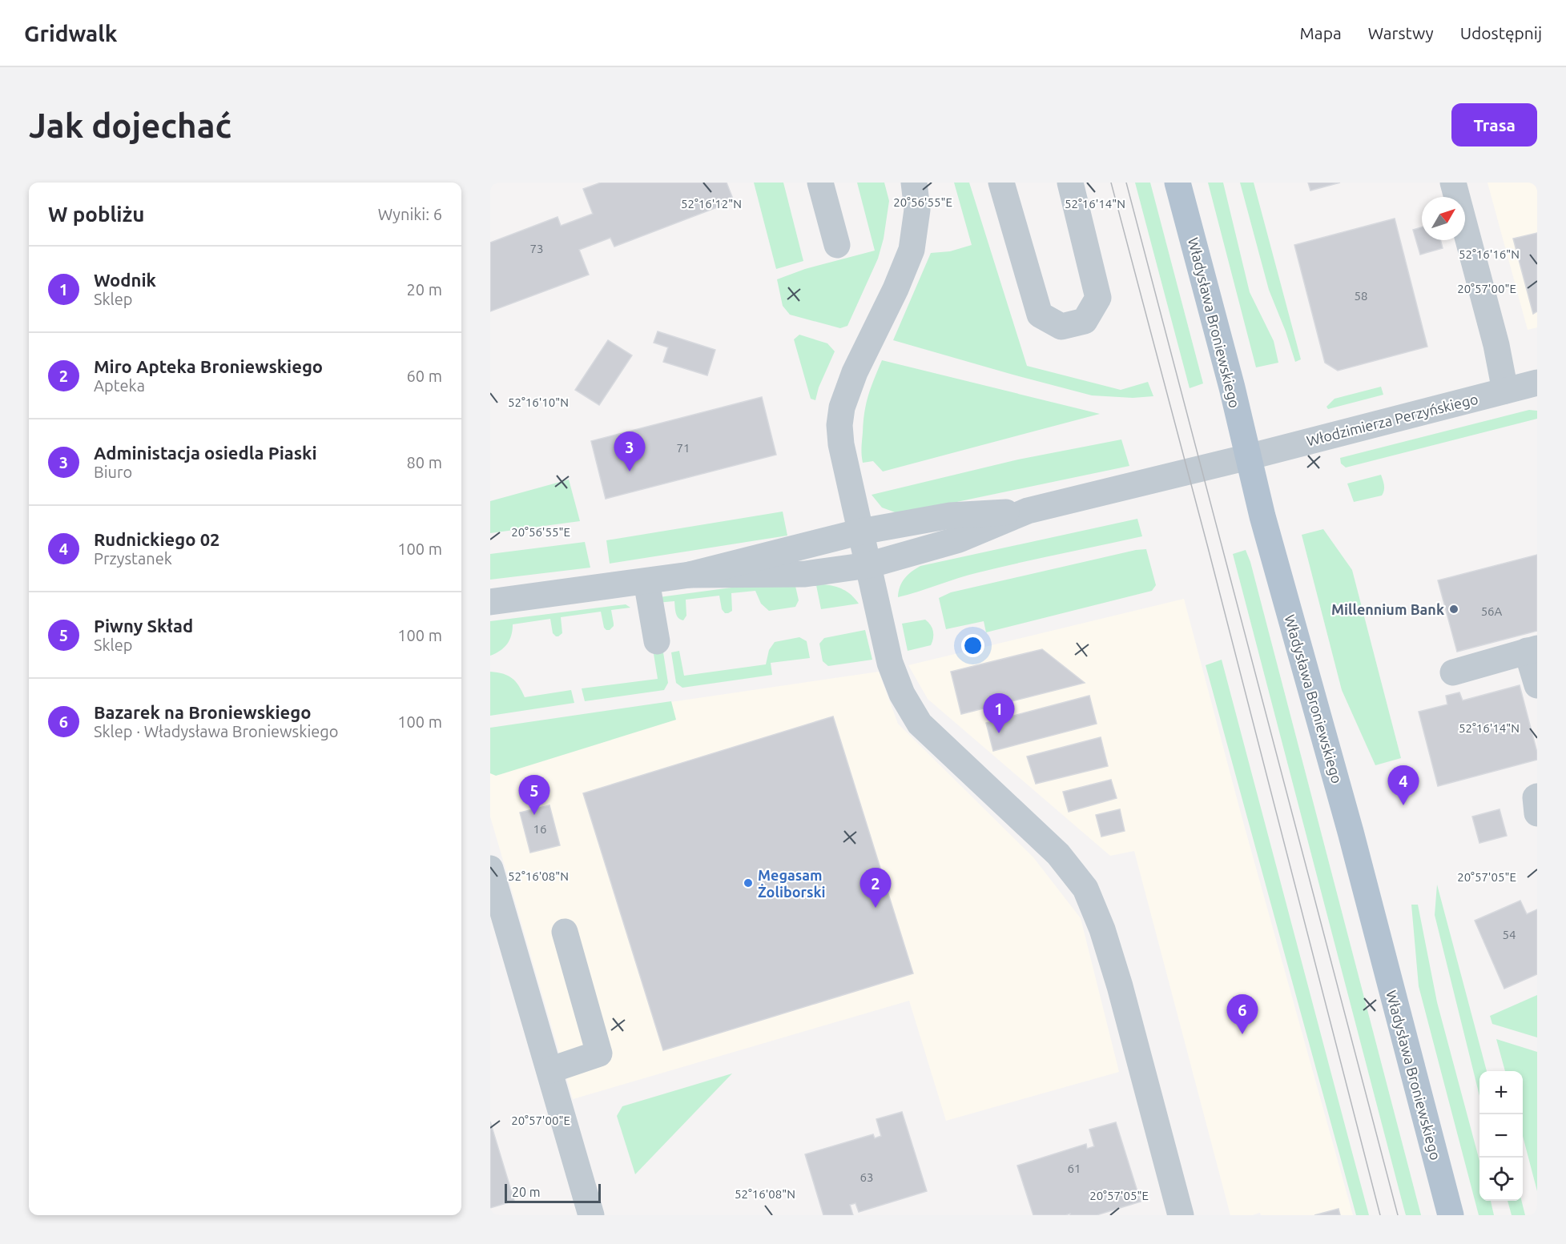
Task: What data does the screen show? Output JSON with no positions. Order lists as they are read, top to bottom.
{
  "streets": {
    "main road": ["Władysława Broniewskiego"],
    "street": ["Włodzimierza Perzyńskiego"]
  },
  "crossings": [
    ["Władysława Broniewskiego", "Włodzimierza Perzyńskiego"]
  ],
  "places": ["Millennium Bank", "Megasam Żoliborski"],
  "house_numbers": [
    "73",
    "58",
    "71",
    "56A",
    "16",
    "54",
    "61",
    "63"
  ],
  "scale_bar": "20 m",
  "north": "top right",
  "page": {
    "header": "Gridwalk",
    "nav": ["Mapa", "Warstwy", "Udostępnij"],
    "buttons": "Trasa",
    "title": "Jak dojechać",
    "heading": ["W pobliżu", "Wyniki: 6"],
    "list": [
      {
        "mark": "1",
        "name": "Wodnik",
        "note": "Sklep",
        "value": "20 m"
      },
      {
        "mark": "2",
        "name": "Miro Apteka Broniewskiego",
        "note": "Apteka",
        "value": "60 m"
      },
      {
        "mark": "3",
        "name": "Administacja osiedla Piaski",
        "note": "Biuro",
        "value": "80 m"
      },
      {
        "mark": "4",
        "name": "Rudnickiego 02",
        "note": "Przystanek",
        "value": "100 m"
      },
      {
        "mark": "5",
        "name": "Piwny Skład",
        "note": "Sklep",
        "value": "100 m"
      },
      {
        "mark": "6",
        "name": "Bazarek na Broniewskiego",
        "note": "Sklep · Władysława Broniewskiego",
        "value": "100 m"
      }
    ],
    "pins": [
      "3",
      "1",
      "4",
      "5",
      "2",
      "6"
    ],
    "map_buttons": ["+", "−"],
    "scale": "20 m"
  },
  "coordinates": [
    "20°56'55\"E",
    "52°16'12\"N",
    "52°16'14\"N",
    "52°16'16\"N",
    "20°57'00\"E",
    "52°16'10\"N",
    "52°16'08\"N",
    "20°57'05\"E"
  ]
}
